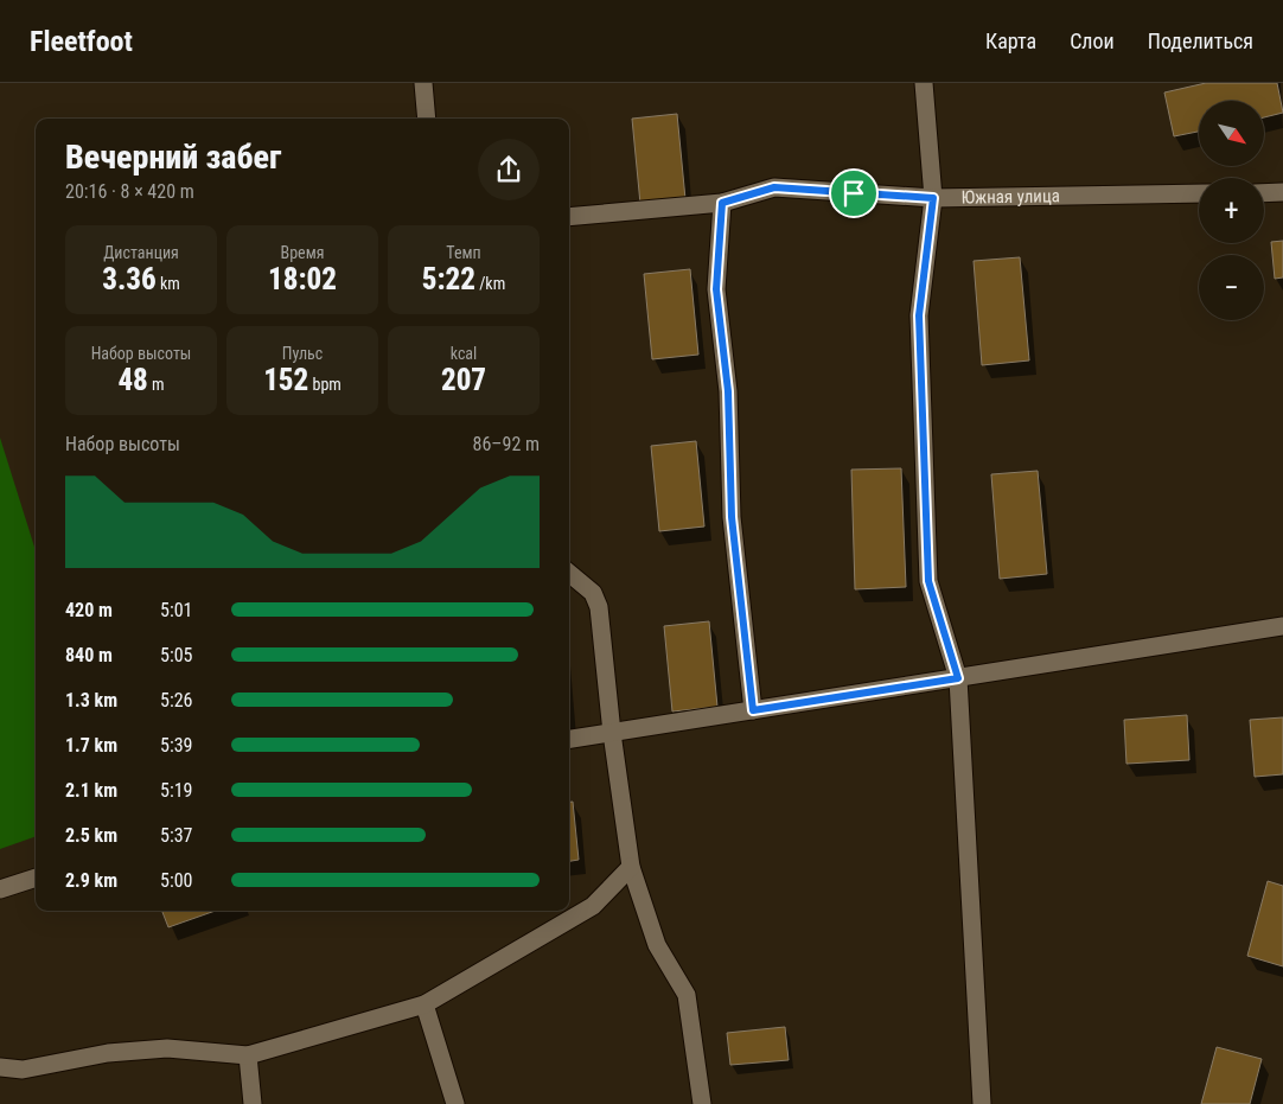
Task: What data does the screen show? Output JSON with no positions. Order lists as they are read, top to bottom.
{
  "streets": {
    "street": ["Южная улица"]
  },
  "north": "bottom right",
  "page": {
    "header": "Fleetfoot",
    "nav": ["Карта", "Слои", "Поделиться"],
    "map_buttons": ["+", "−"],
    "heading": ["Вечерний забег", "20:16 · 8 × 420 m"],
    "stats": [
      ["Дистанция", "3.36 km"],
      ["Время", "18:02"],
      ["Темп", "5:22 /km"],
      ["Набор высоты", "48 m"],
      ["Пульс", "152 bpm"],
      ["kcal", "207"]
    ],
    "chart": ["Набор высоты", "86–92 m"],
    "list": [
      {
        "name": "420 m",
        "note": "5:01"
      },
      {
        "name": "840 m",
        "note": "5:05"
      },
      {
        "name": "1.3 km",
        "note": "5:26"
      },
      {
        "name": "1.7 km",
        "note": "5:39"
      },
      {
        "name": "2.1 km",
        "note": "5:19"
      },
      {
        "name": "2.5 km",
        "note": "5:37"
      },
      {
        "name": "2.9 km",
        "note": "5:00"
      }
    ]
  }
}
